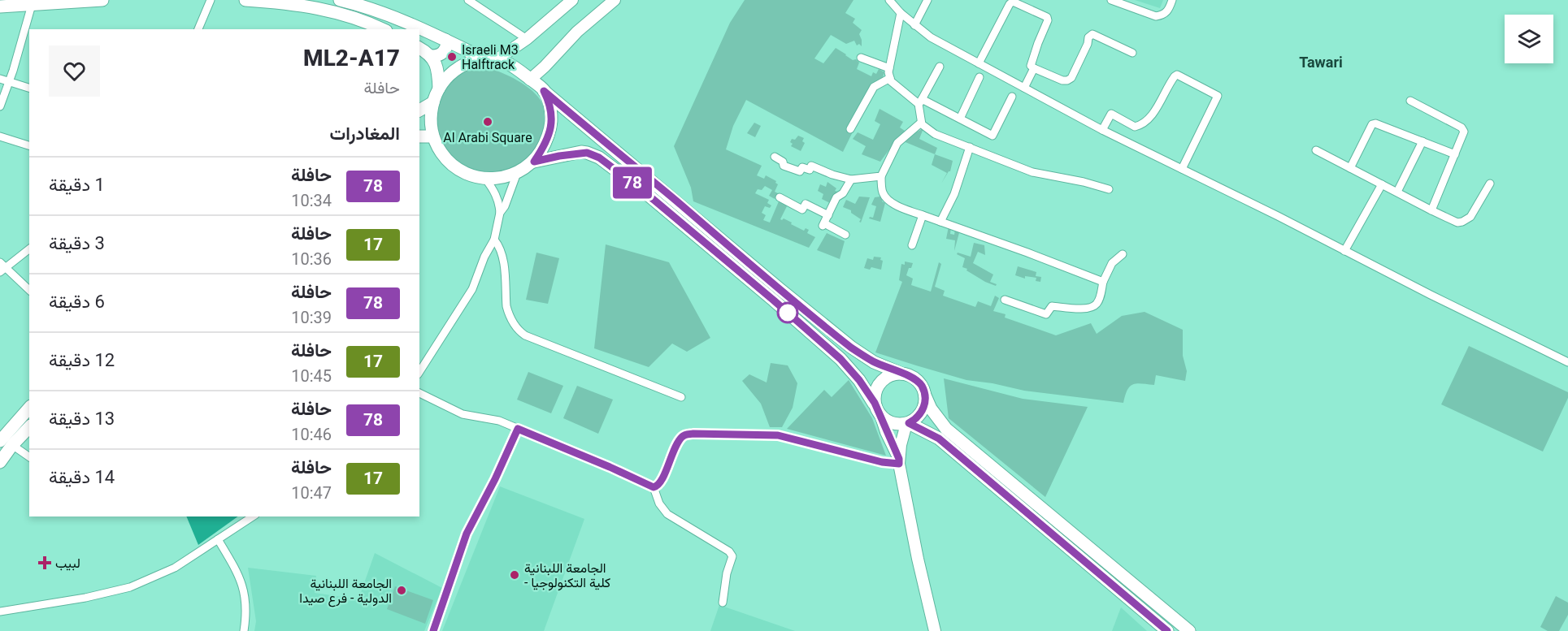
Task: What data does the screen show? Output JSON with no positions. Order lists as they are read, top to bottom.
{
  "districts": ["Tawari"],
  "places": {
    "other": [
      "Israeli M3 Halftrack",
      "Al Arabi Square",
      "الجامعة اللبنانية - كلية التكنولوجيا",
      "الجامعة اللبنانية الدولية - فرع صيدا"
    ],
    "health": ["لبيب"]
  },
  "lines": ["bus line 78"],
  "page": {
    "on_map": "78",
    "heading": [
      ["ML2-A17", "حافلة"],
      "المغادرات"
    ],
    "list": [
      {
        "mark": "78",
        "name": "حافلة",
        "note": "10:34",
        "value": "1 دقيقة"
      },
      {
        "mark": "17",
        "name": "حافلة",
        "note": "10:36",
        "value": "3 دقيقة"
      },
      {
        "mark": "78",
        "name": "حافلة",
        "note": "10:39",
        "value": "6 دقيقة"
      },
      {
        "mark": "17",
        "name": "حافلة",
        "note": "10:45",
        "value": "12 دقيقة"
      },
      {
        "mark": "78",
        "name": "حافلة",
        "note": "10:46",
        "value": "13 دقيقة"
      },
      {
        "mark": "17",
        "name": "حافلة",
        "note": "10:47",
        "value": "14 دقيقة"
      }
    ]
  }
}
